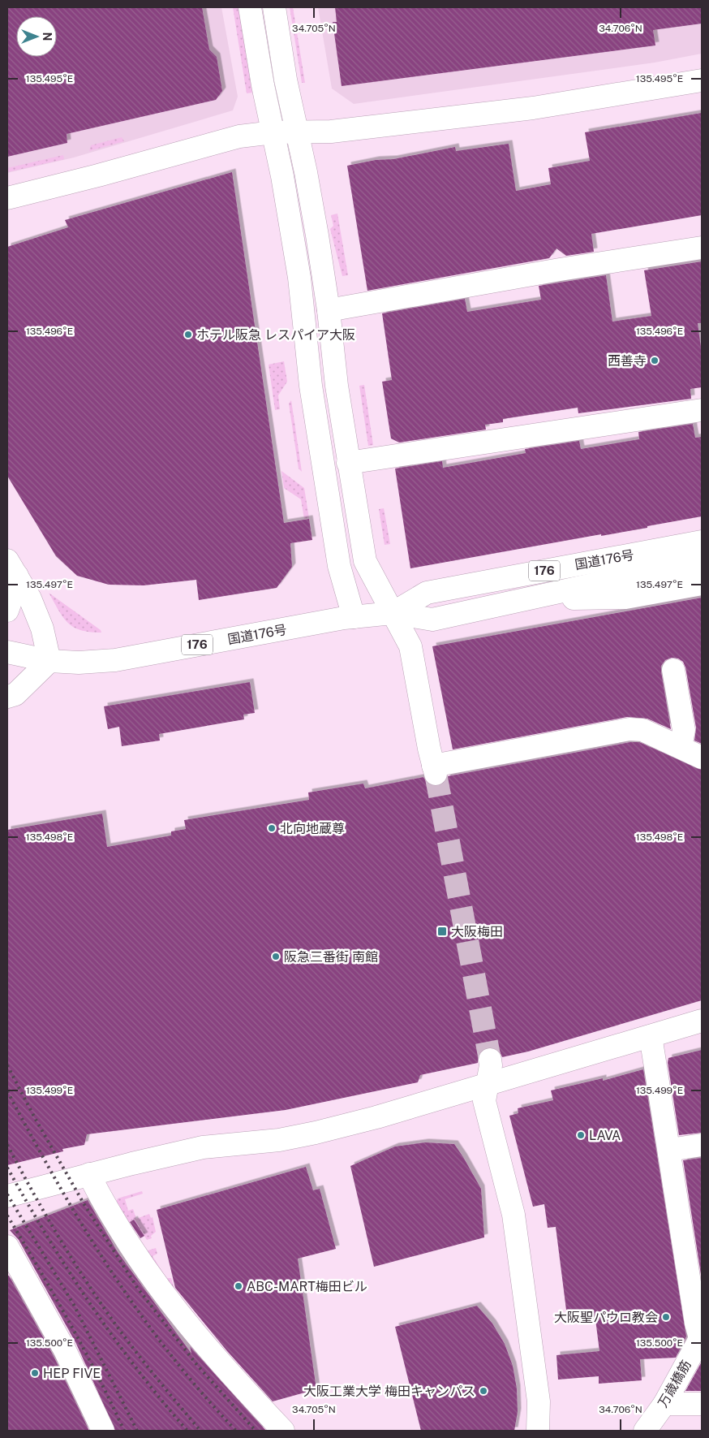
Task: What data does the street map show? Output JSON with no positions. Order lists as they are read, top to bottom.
{
  "streets": {
    "main road": ["国道176号", "176", "万歳橋筋"]
  },
  "places": {
    "other": [
      "ホテル阪急 レスパイア大阪",
      "西善寺",
      "北向地蔵尊",
      "阪急三番街 南館",
      "LAVA",
      "ABC-MART梅田ビル",
      "大阪聖パウロ教会",
      "HEP FIVE",
      "大阪工業大学 梅田キャンパス"
    ],
    "transit": ["大阪梅田"]
  },
  "north": "right",
  "coordinates": [
    "34.705°N",
    "34.706°N",
    "135.495°E",
    "135.496°E",
    "135.497°E",
    "135.498°E",
    "135.499°E",
    "135.500°E"
  ]
}
